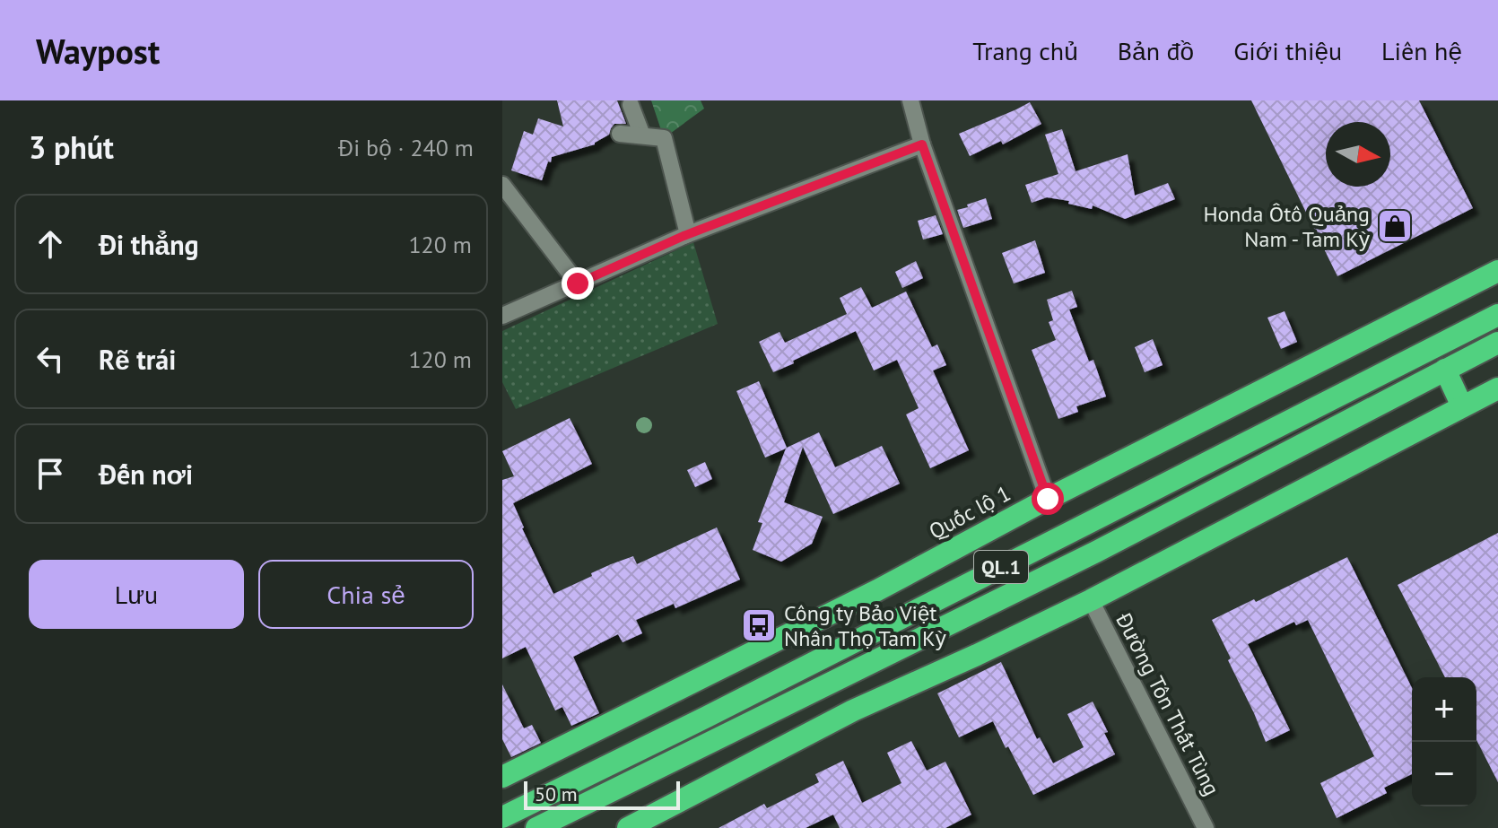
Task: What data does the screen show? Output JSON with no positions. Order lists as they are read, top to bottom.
{
  "streets": {
    "highway": ["Quốc lộ 1", "QL.1"],
    "street": ["Đường Tôn Thất Tùng"]
  },
  "places": {
    "shop": ["Honda Ôtô Quảng Nam - Tam Kỳ"],
    "bus stop": ["Công ty Bảo Việt Nhân Thọ Tam Kỳ"]
  },
  "scale_bar": "50 m",
  "north": "right",
  "page": {
    "header": "Waypost",
    "nav": [
      "Trang chủ",
      "Bản đồ",
      "Giới thiệu",
      "Liên hệ"
    ],
    "heading": ["3 phút", "Đi bộ · 240 m"],
    "list": [
      ["Đi thẳng", "120 m"],
      ["Rẽ trái", "120 m"],
      "Đến nơi"
    ],
    "buttons": ["Lưu", "Chia sẻ"],
    "map_buttons": ["+", "−"],
    "scale": "50 m"
  }
}
